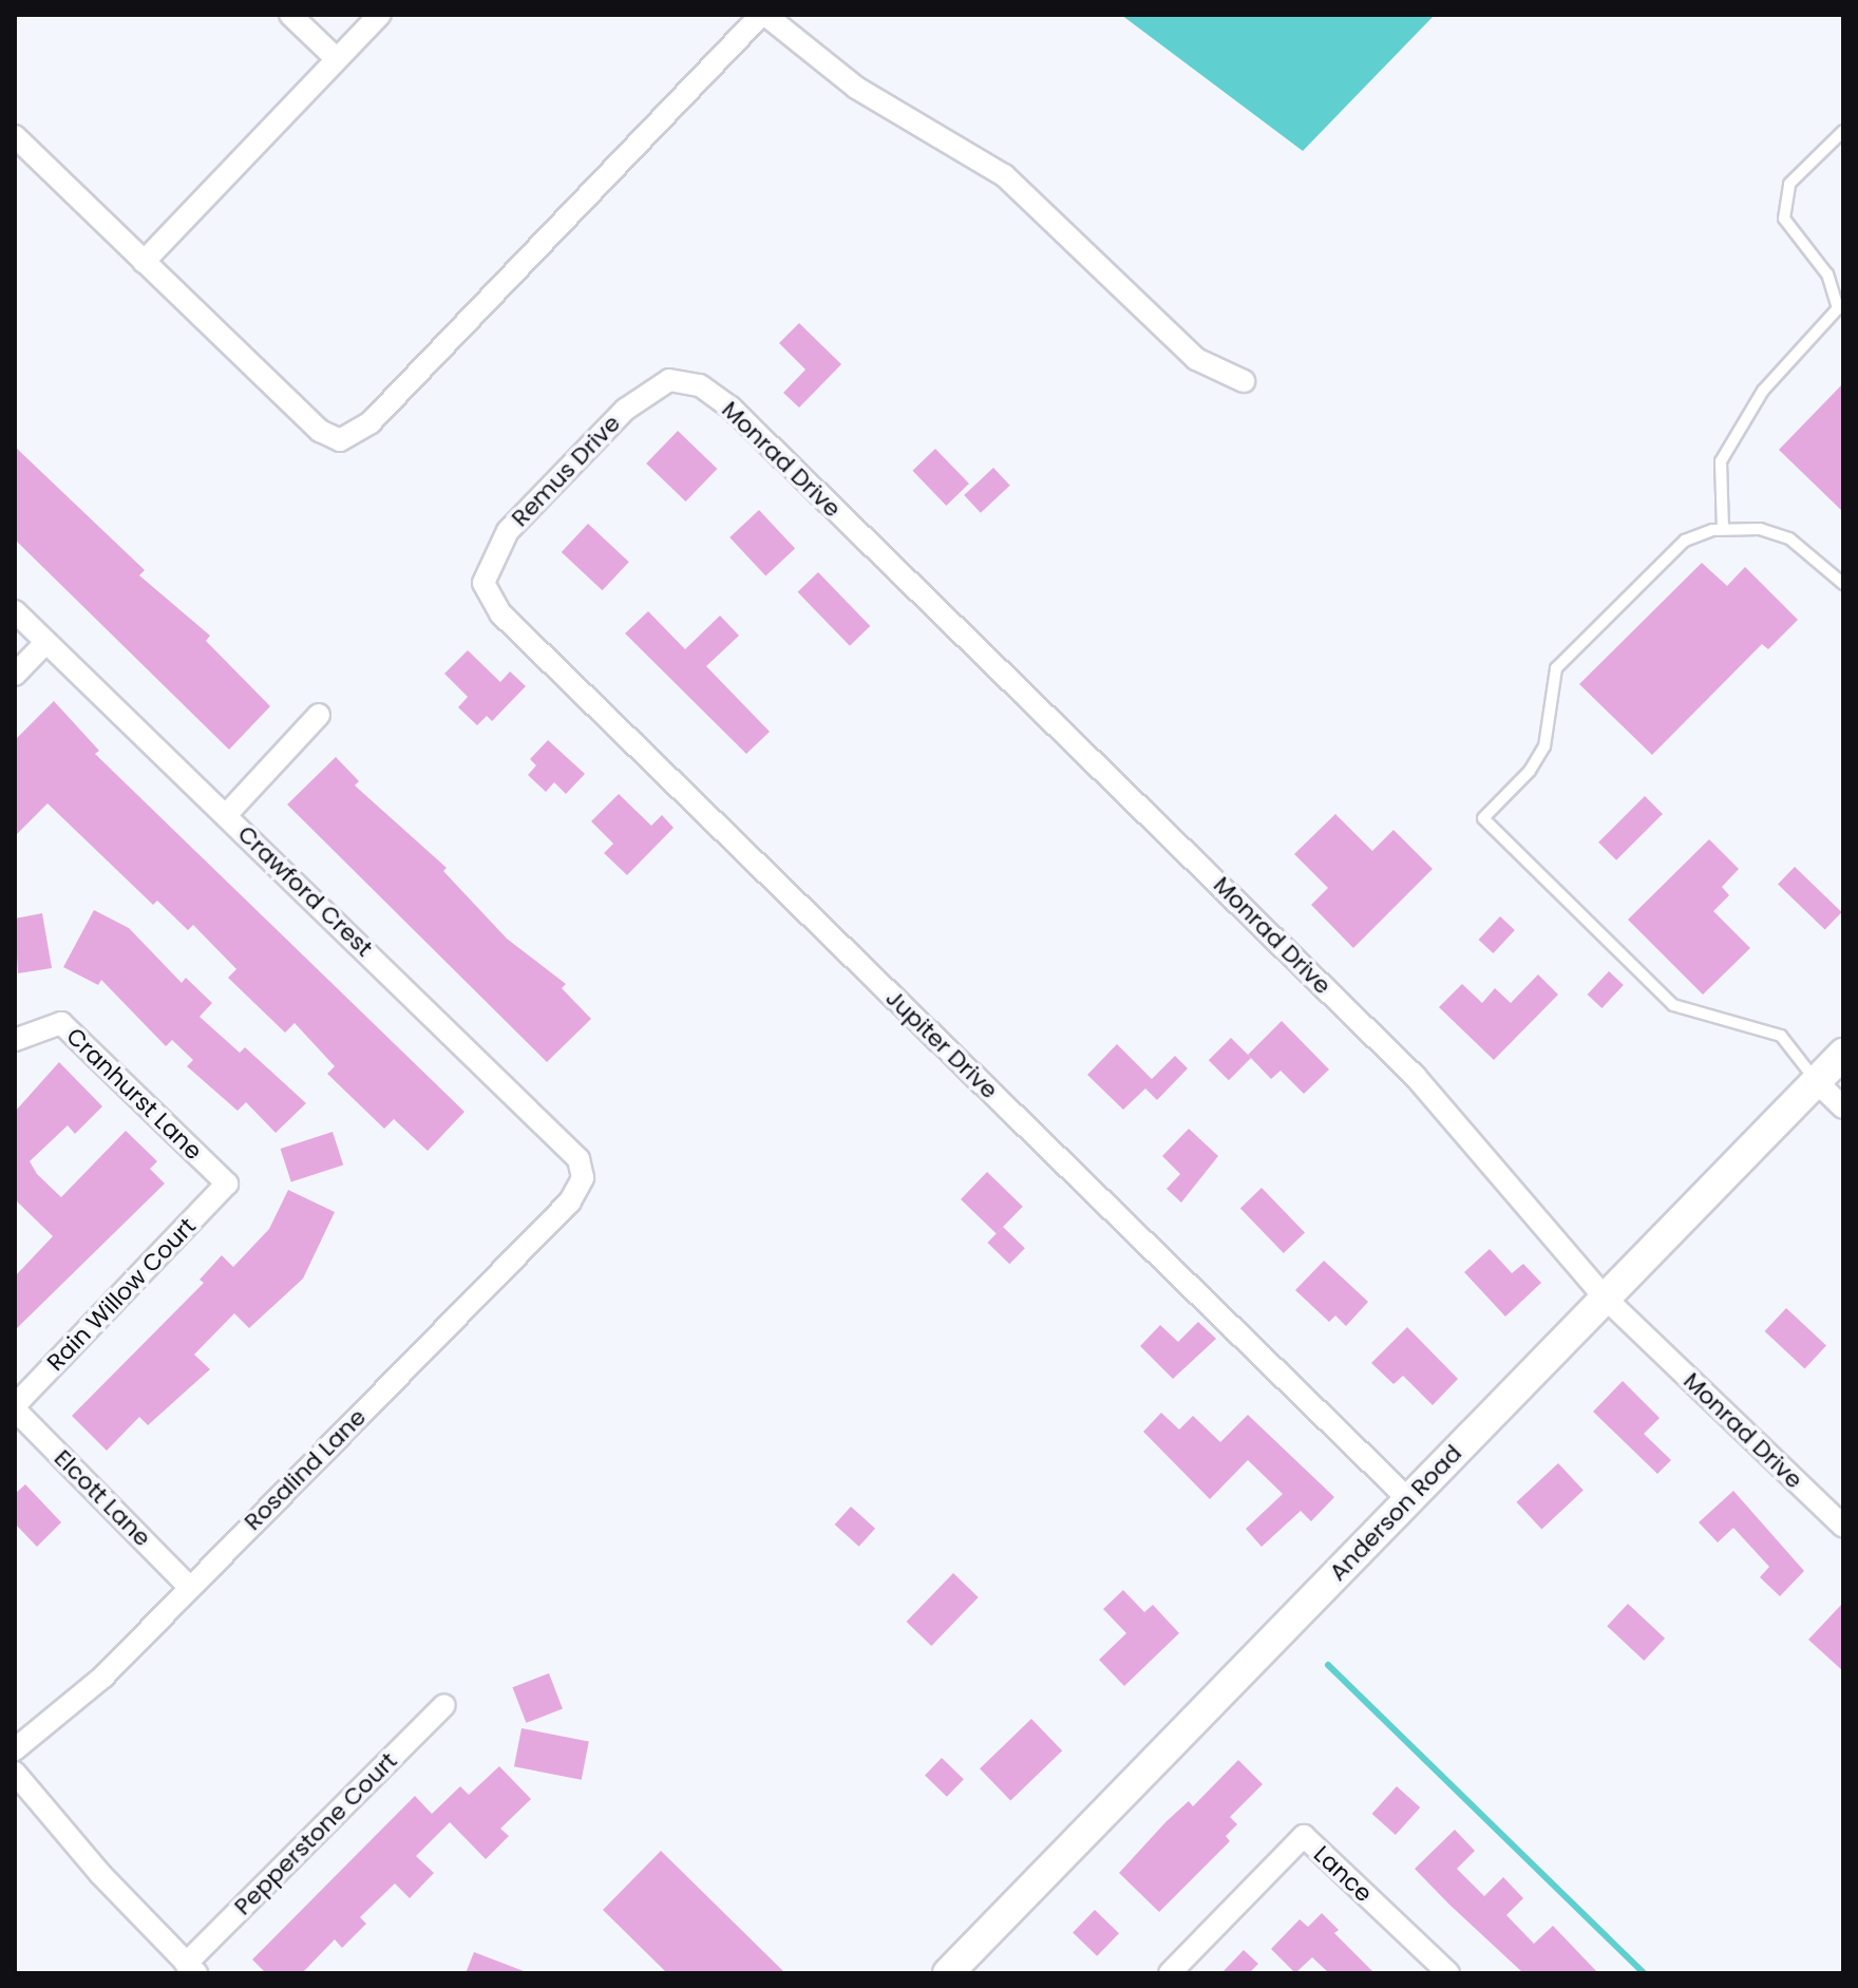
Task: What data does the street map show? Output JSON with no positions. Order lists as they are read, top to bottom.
{
  "streets": {
    "street": [
      "Monrad Drive",
      "Remus Drive",
      "Crawford Crest",
      "Jupiter Drive",
      "Cranhurst Lane",
      "Rain Willow Court",
      "Rosalind Lane",
      "Elcott Lane",
      "Anderson Road",
      "Pepperstone Court",
      "Lance"
    ]
  },
  "crossings": [
    ["Monrad Drive", "Remus Drive"],
    ["Monrad Drive", "Anderson Road"],
    ["Remus Drive", "Jupiter Drive"],
    ["Crawford Crest", "Rosalind Lane"],
    ["Jupiter Drive", "Anderson Road"],
    ["Cranhurst Lane", "Rain Willow Court"],
    ["Rain Willow Court", "Elcott Lane"],
    ["Rosalind Lane", "Elcott Lane"]
  ]
}
